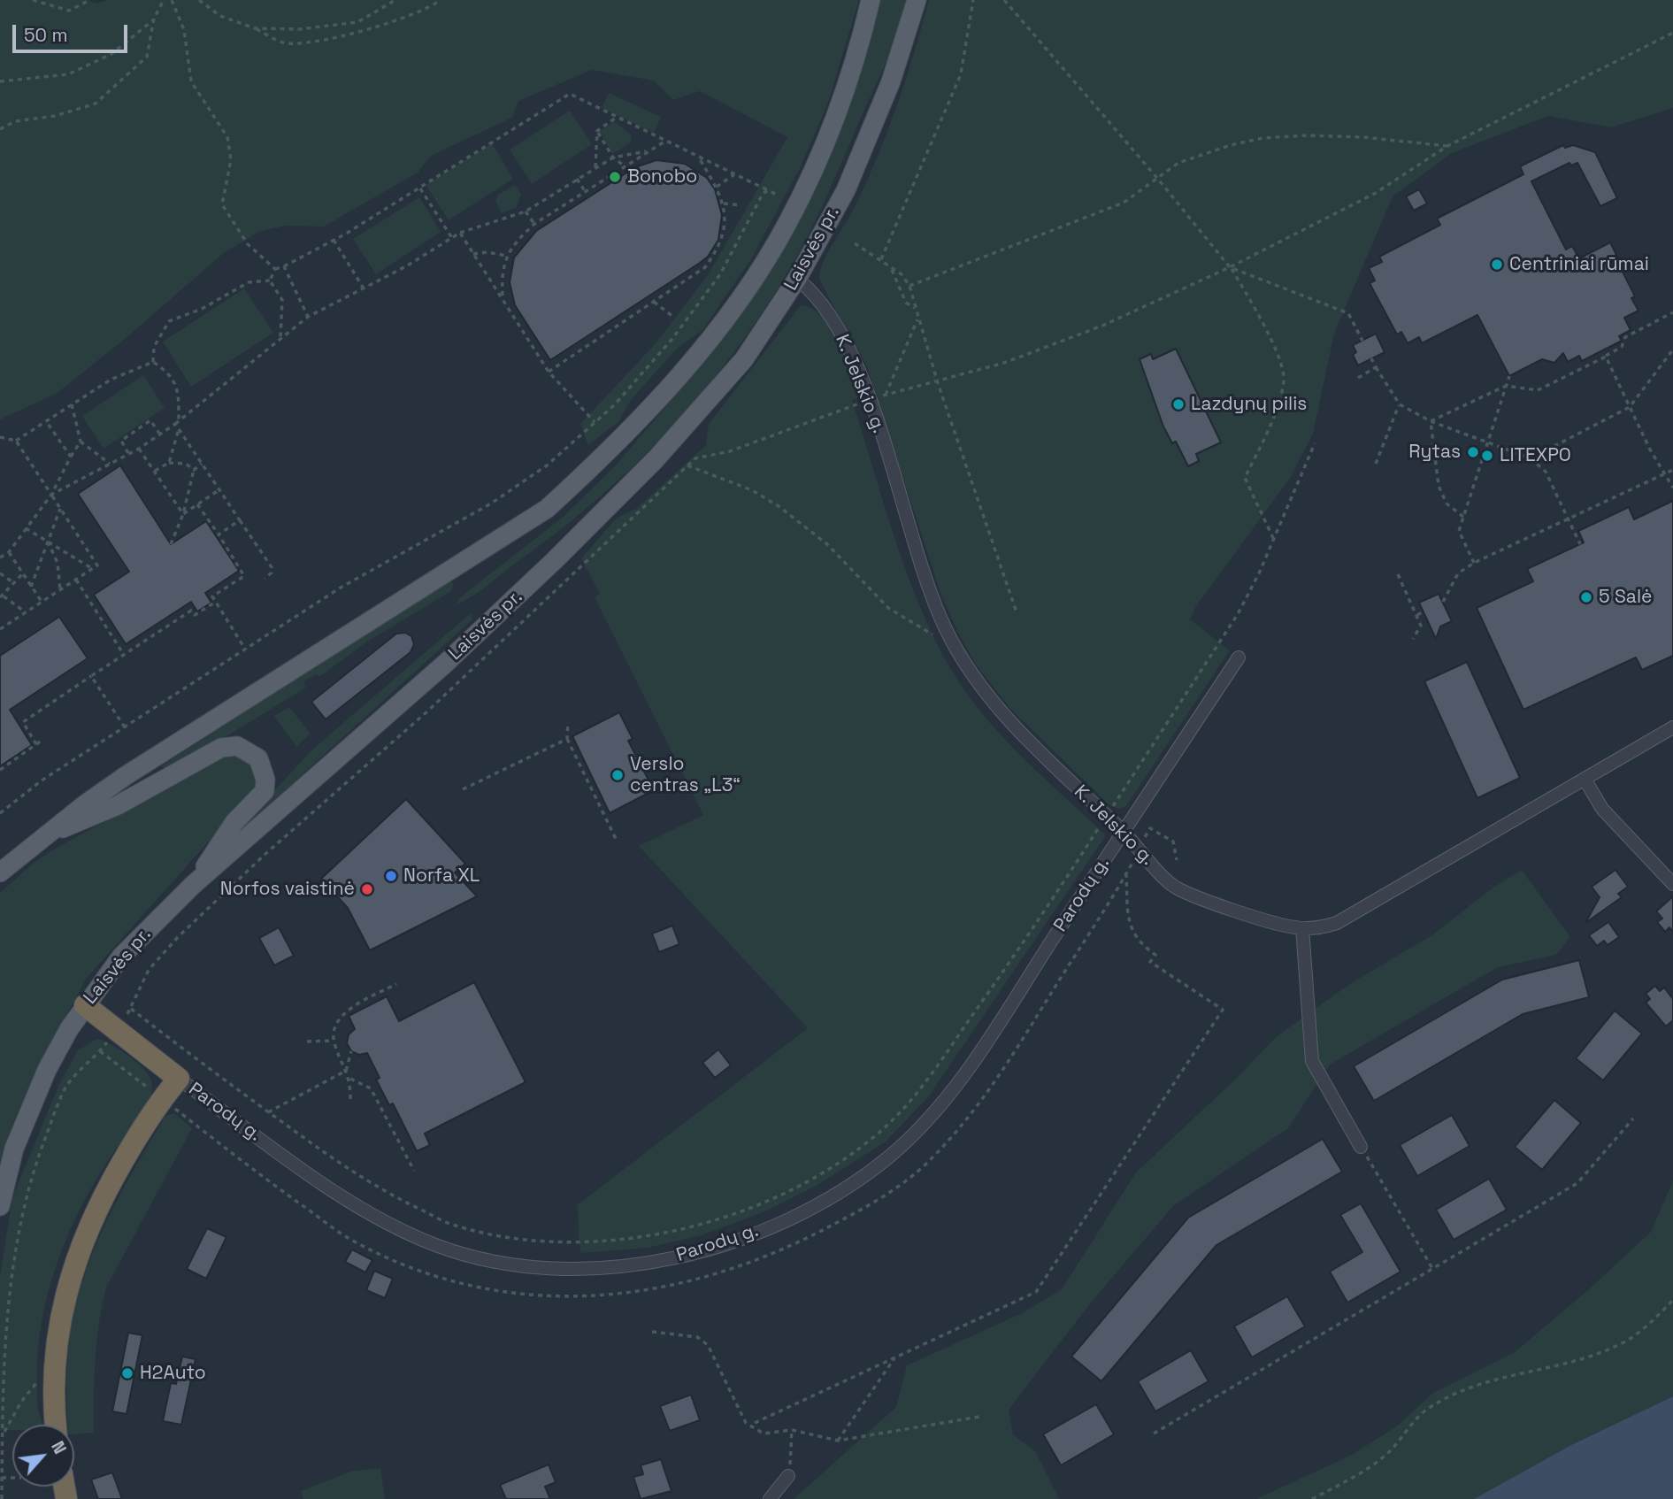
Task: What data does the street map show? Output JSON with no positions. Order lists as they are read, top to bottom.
{
  "streets": {
    "main road": ["Laisvės pr."],
    "street": ["K. Jelskio g.", "Parodų g."]
  },
  "crossings": [
    ["Laisvės pr.", "K. Jelskio g."],
    ["K. Jelskio g.", "Parodų g."]
  ],
  "places": [
    "Bonobo",
    "Centriniai rūmai",
    "Lazdynų pilis",
    "Rytas",
    "LITEXPO",
    "5 Salė",
    "Verslo centras „L3“",
    "Norfa XL",
    "Norfos vaistinė",
    "H2Auto"
  ],
  "scale_bar": "50 m",
  "north": "top right"
}
